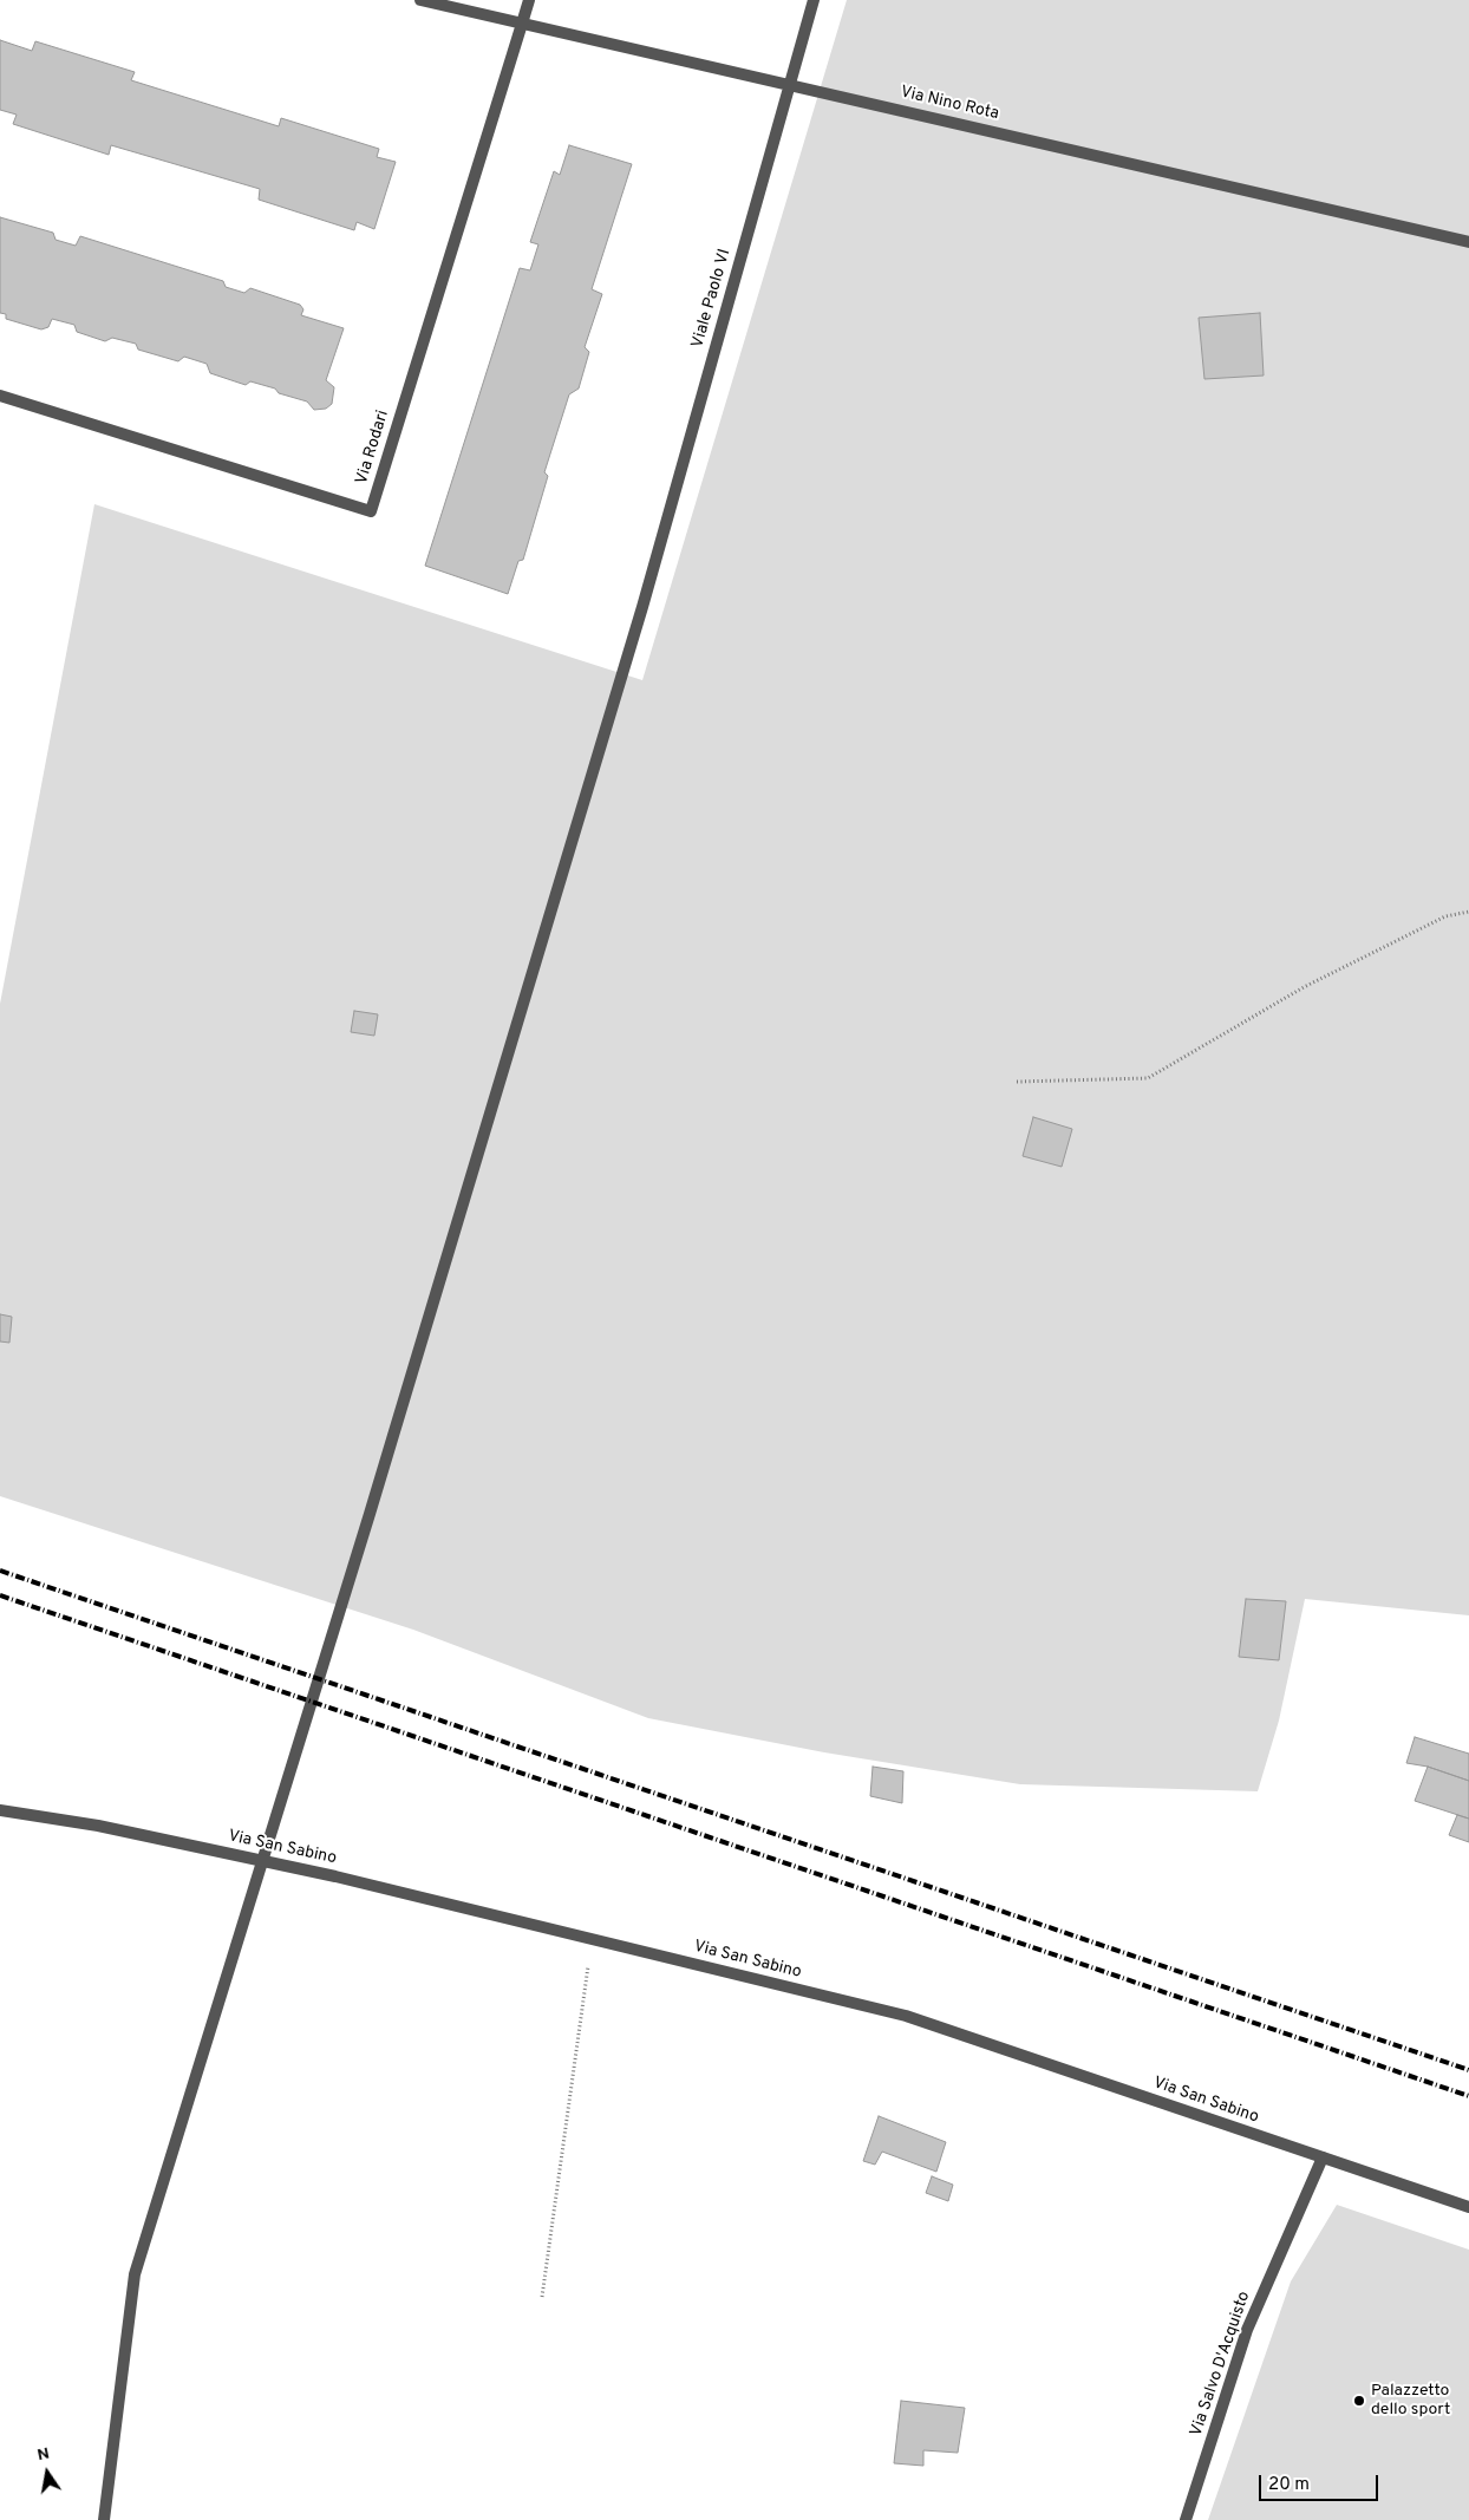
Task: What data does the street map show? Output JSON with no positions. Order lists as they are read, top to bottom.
{
  "streets": {
    "street": [
      "Via Nino Rota",
      "Viale Paolo VI",
      "Via Rodari",
      "Via San Sabino",
      "Via Salvo D'Acquisto"
    ]
  },
  "crossings": [
    ["Via Nino Rota", "Viale Paolo VI"],
    ["Via Nino Rota", "Via Rodari"],
    ["Via San Sabino", "Via Salvo D'Acquisto"]
  ],
  "places": ["Palazzetto dello sport"],
  "scale_bar": "20 m",
  "north": "top"
}
